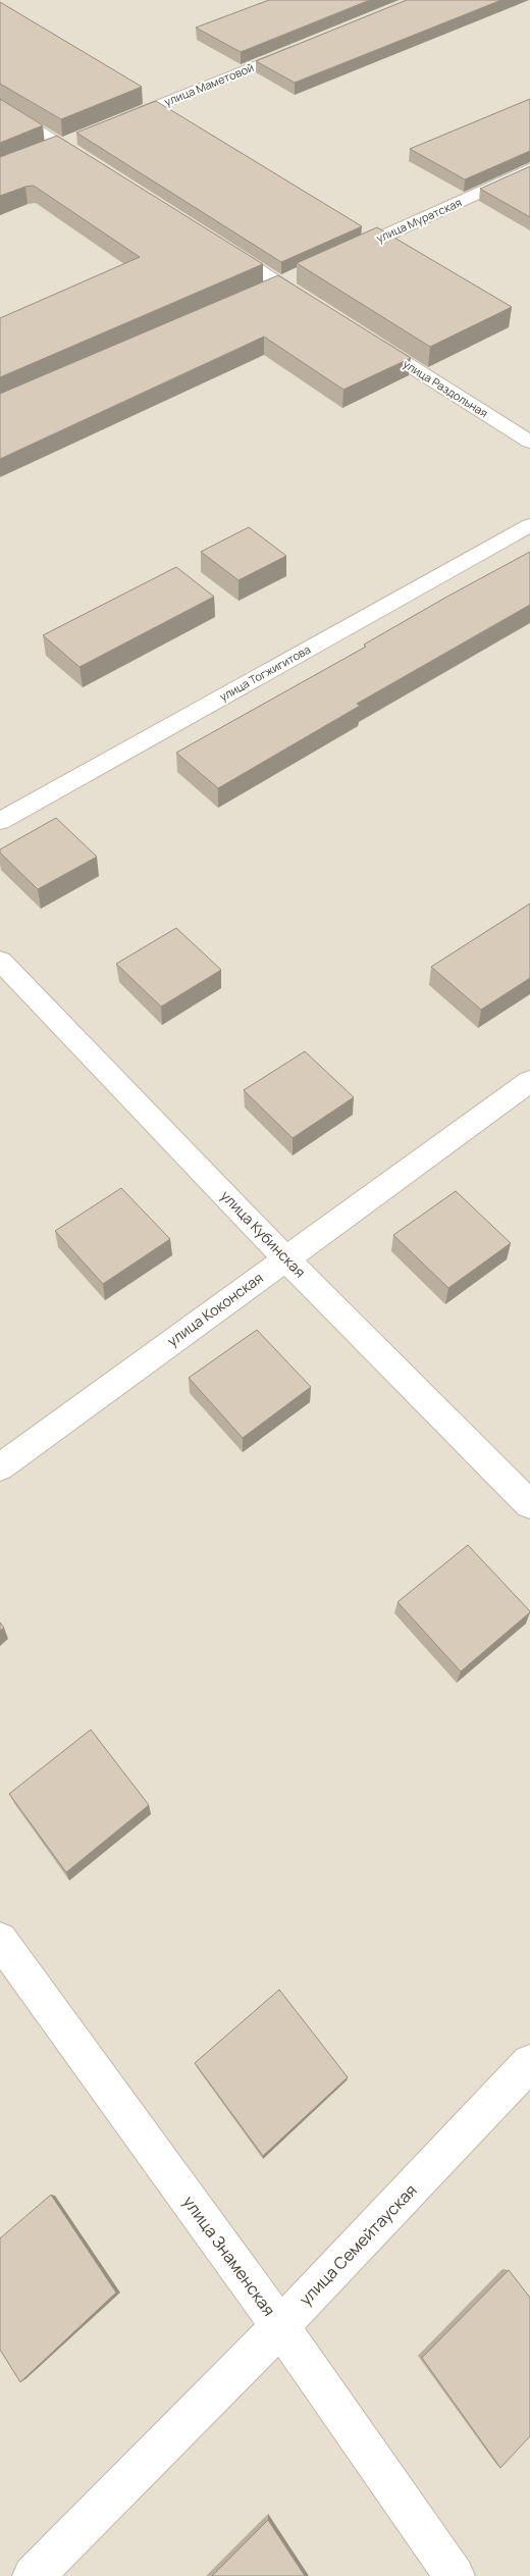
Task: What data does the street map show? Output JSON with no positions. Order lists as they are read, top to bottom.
{
  "streets": {
    "street": [
      "улица Маметовой",
      "улица Муратская",
      "улица Раздольная",
      "улица Тогжигитова",
      "улица Кубинская",
      "улица Коконская",
      "улица Семейтауская",
      "улица Знаменская"
    ]
  },
  "crossings": [
    ["улица Кубинская", "улица Коконская"],
    ["улица Семейтауская", "улица Знаменская"]
  ]
}
